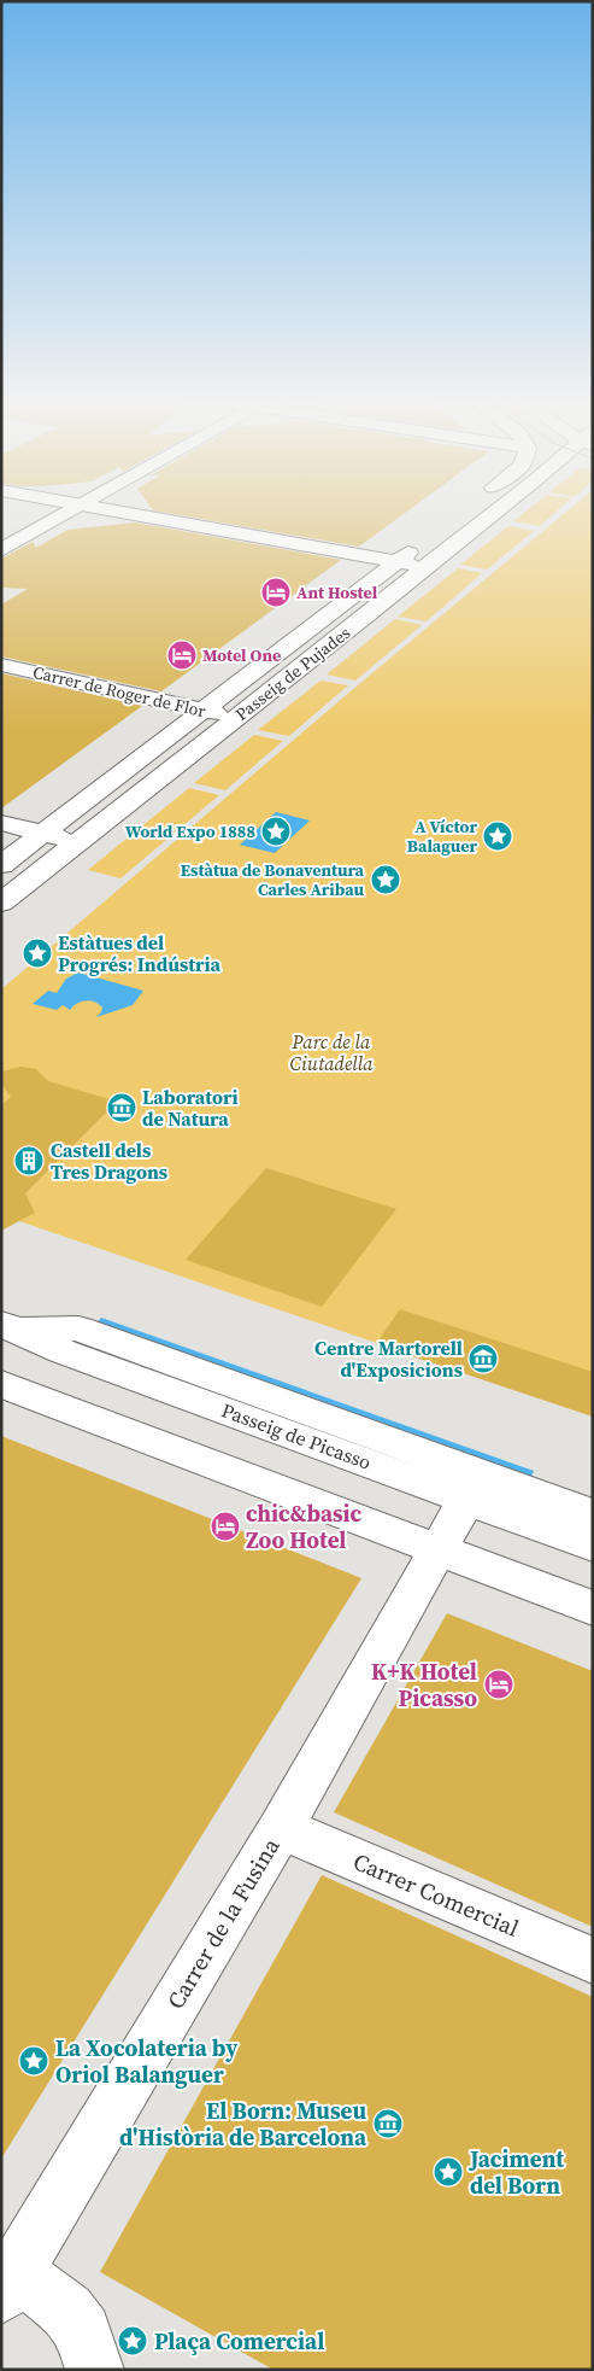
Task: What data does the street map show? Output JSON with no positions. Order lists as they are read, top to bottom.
{
  "streets": {
    "street": [
      "Passeig de Pujades",
      "Carrer de Roger de Flor",
      "Passeig de Picasso",
      "Carrer Comercial",
      "Carrer de la Fusina"
    ]
  },
  "crossings": [
    ["Passeig de Pujades", "Carrer de Roger de Flor"],
    ["Passeig de Picasso", "Carrer de la Fusina"],
    ["Carrer Comercial", "Carrer de la Fusina"]
  ],
  "parks": ["Parc de la Ciutadella"],
  "places": {
    "hotel": [
      "Ant Hostel",
      "Motel One",
      "chic&basic Zoo Hotel",
      "K+K Hotel Picasso"
    ],
    "place": [
      "World Expo 1888",
      "A Víctor Balaguer",
      "Estàtua de Bonaventura Carles Aribau",
      "Estàtues del Progrés: Indústria",
      "La Xocolateria by Oriol Balanguer",
      "Jaciment del Born",
      "Plaça Comercial"
    ],
    "museum": ["Laboratori de Natura", "Centre Martorell d'Exposicions", "El Born: Museu d'Història de Barcelona"],
    "building": ["Castell dels Tres Dragons"]
  }
}
